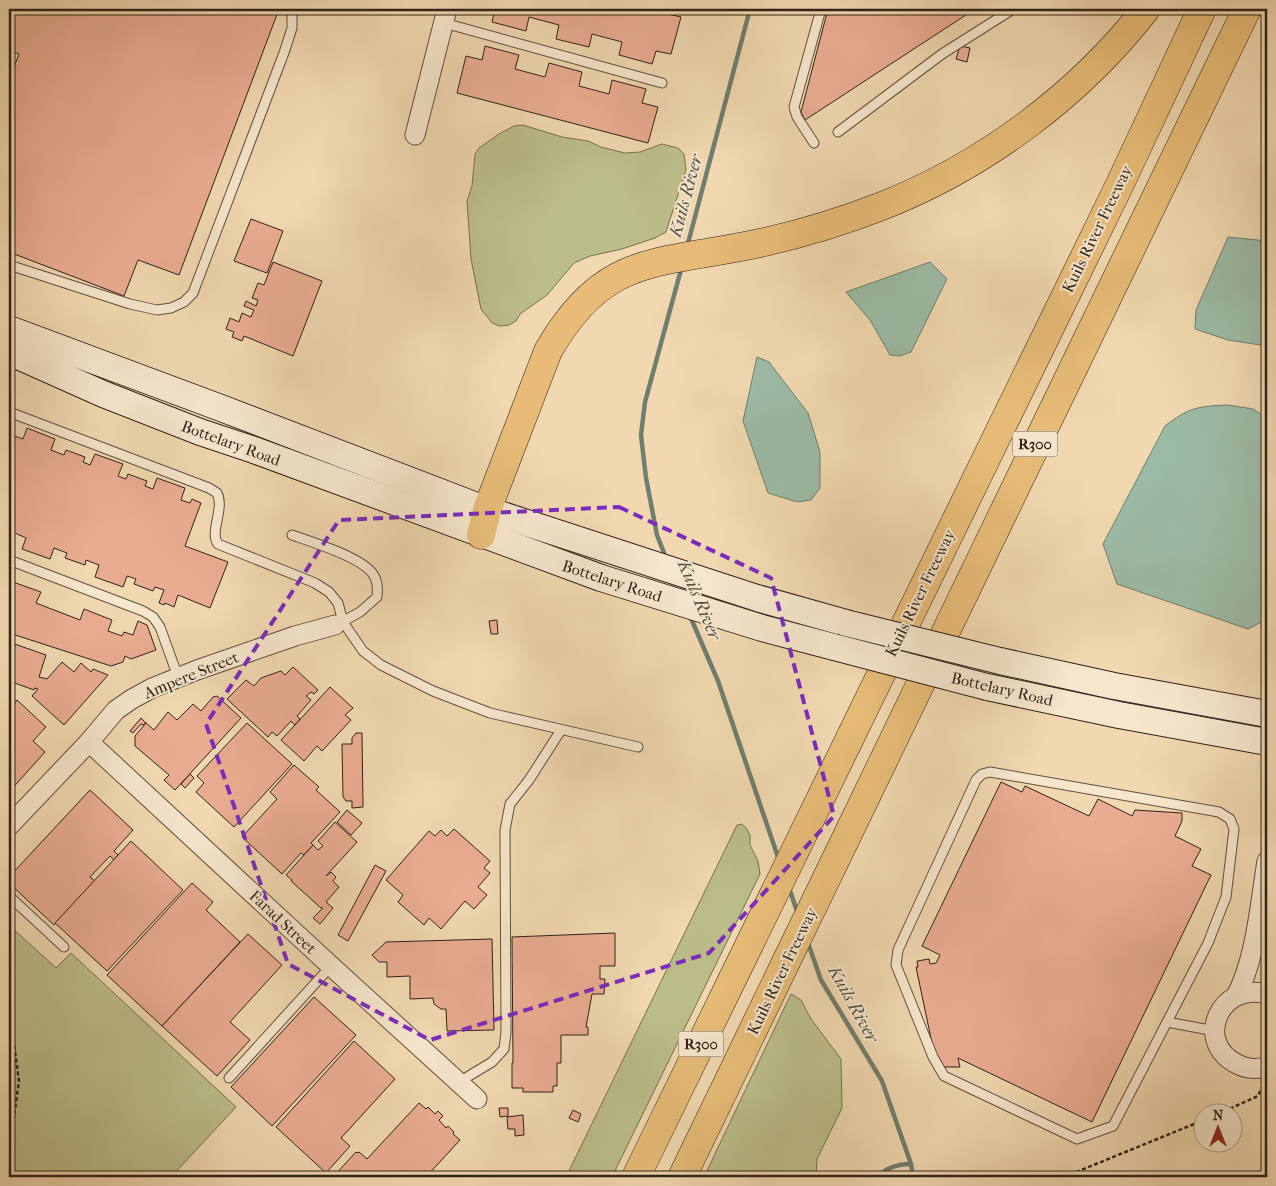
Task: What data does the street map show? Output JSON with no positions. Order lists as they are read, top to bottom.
{
  "streets": {
    "highway": ["Kuils River Freeway", "R300"],
    "main road": ["Bottelary Road"],
    "street": ["Ampere Street", "Farad Street"]
  },
  "crossings": [
    ["Ampere Street", "Farad Street"]
  ],
  "water": ["Kuils River"],
  "north": "top"
}
